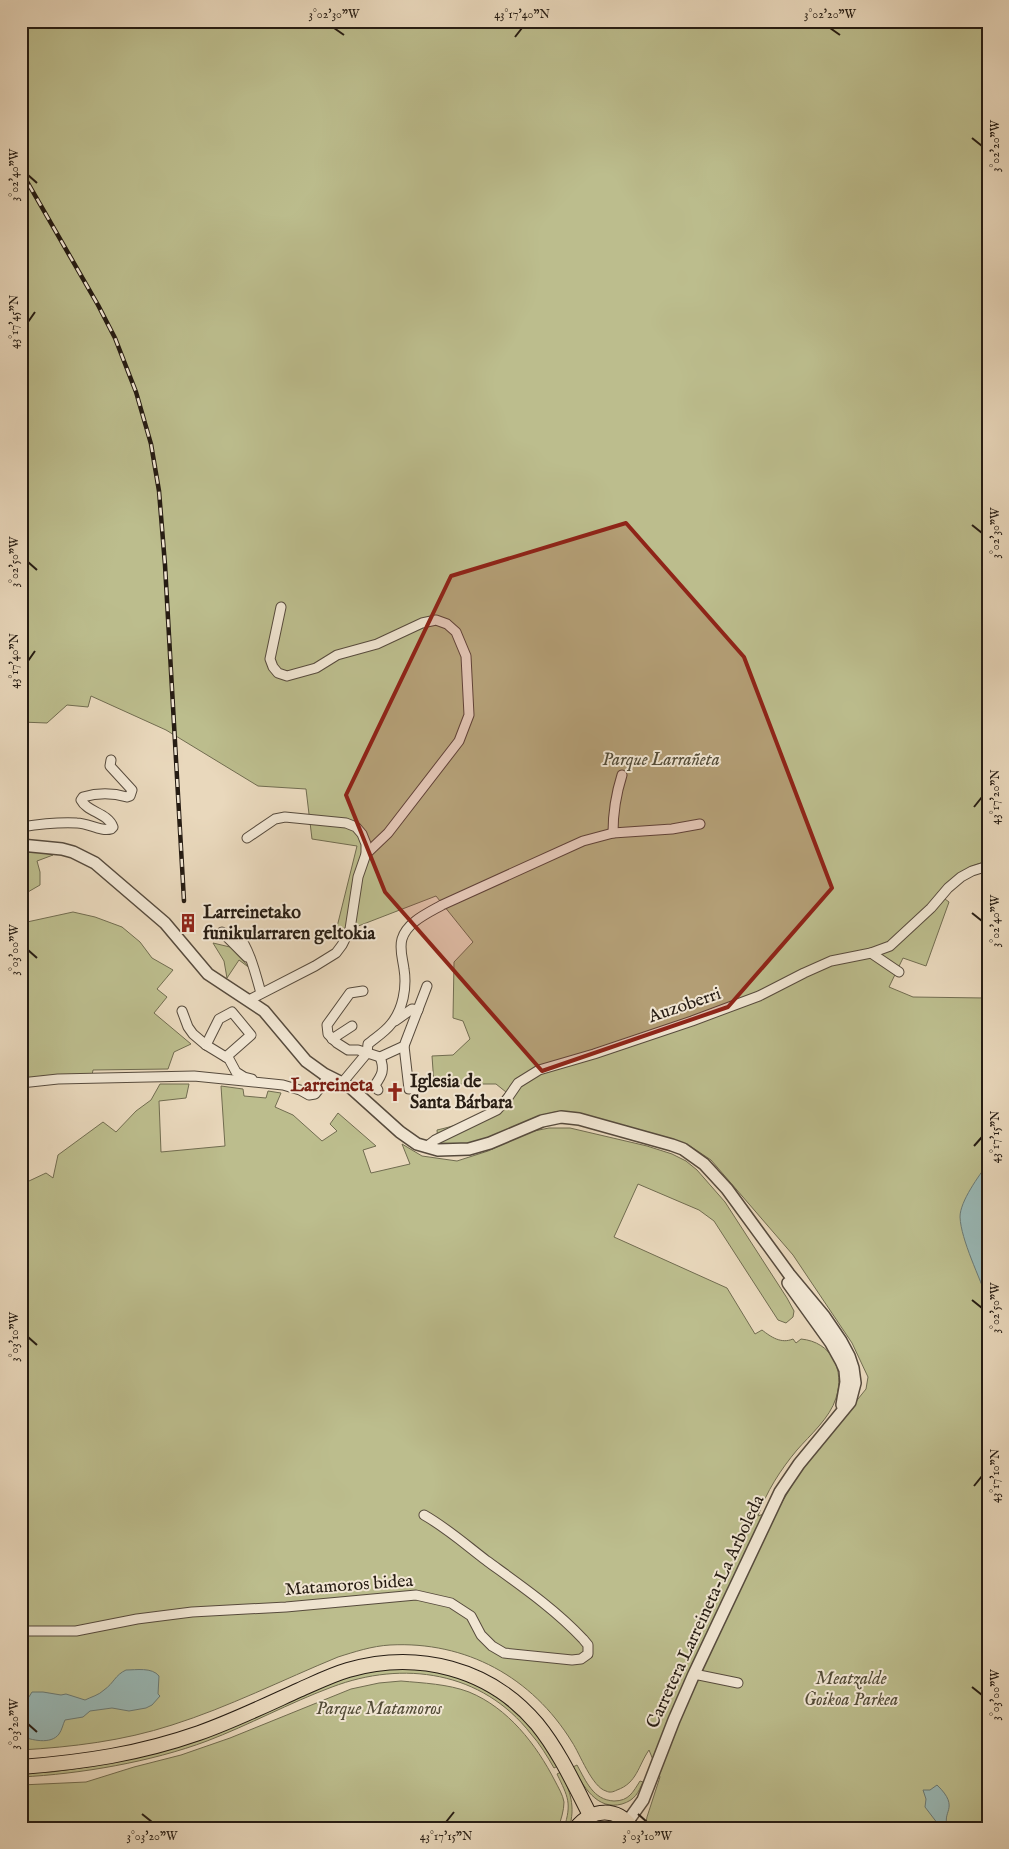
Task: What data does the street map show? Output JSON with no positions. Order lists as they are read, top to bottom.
{
  "streets": {
    "street": ["Auzoberri", "Matamoros bidea", "Carretera Larreineta-La Arboleda"]
  },
  "crossings": [
    ["Auzoberri", "Carretera Larreineta-La Arboleda"]
  ],
  "districts": ["Larreineta"],
  "parks": ["Parque Larrañeta", "Meatzalde Goikoa Parkea", "Parque Matamoros"],
  "places": {
    "building": ["Larreinetako funikularraren geltokia"],
    "church": ["Iglesia de Santa Bárbara"]
  },
  "coordinates": [
    "3°02'30\"W",
    "43°17'40\"N",
    "3°02'20\"W",
    "3°02'40\"W",
    "43°17'45\"N",
    "3°02'50\"W",
    "43°17'20\"N",
    "3°03'00\"W",
    "43°17'15\"N",
    "3°03'10\"W",
    "43°17'10\"N",
    "3°03'20\"W"
  ]
}
